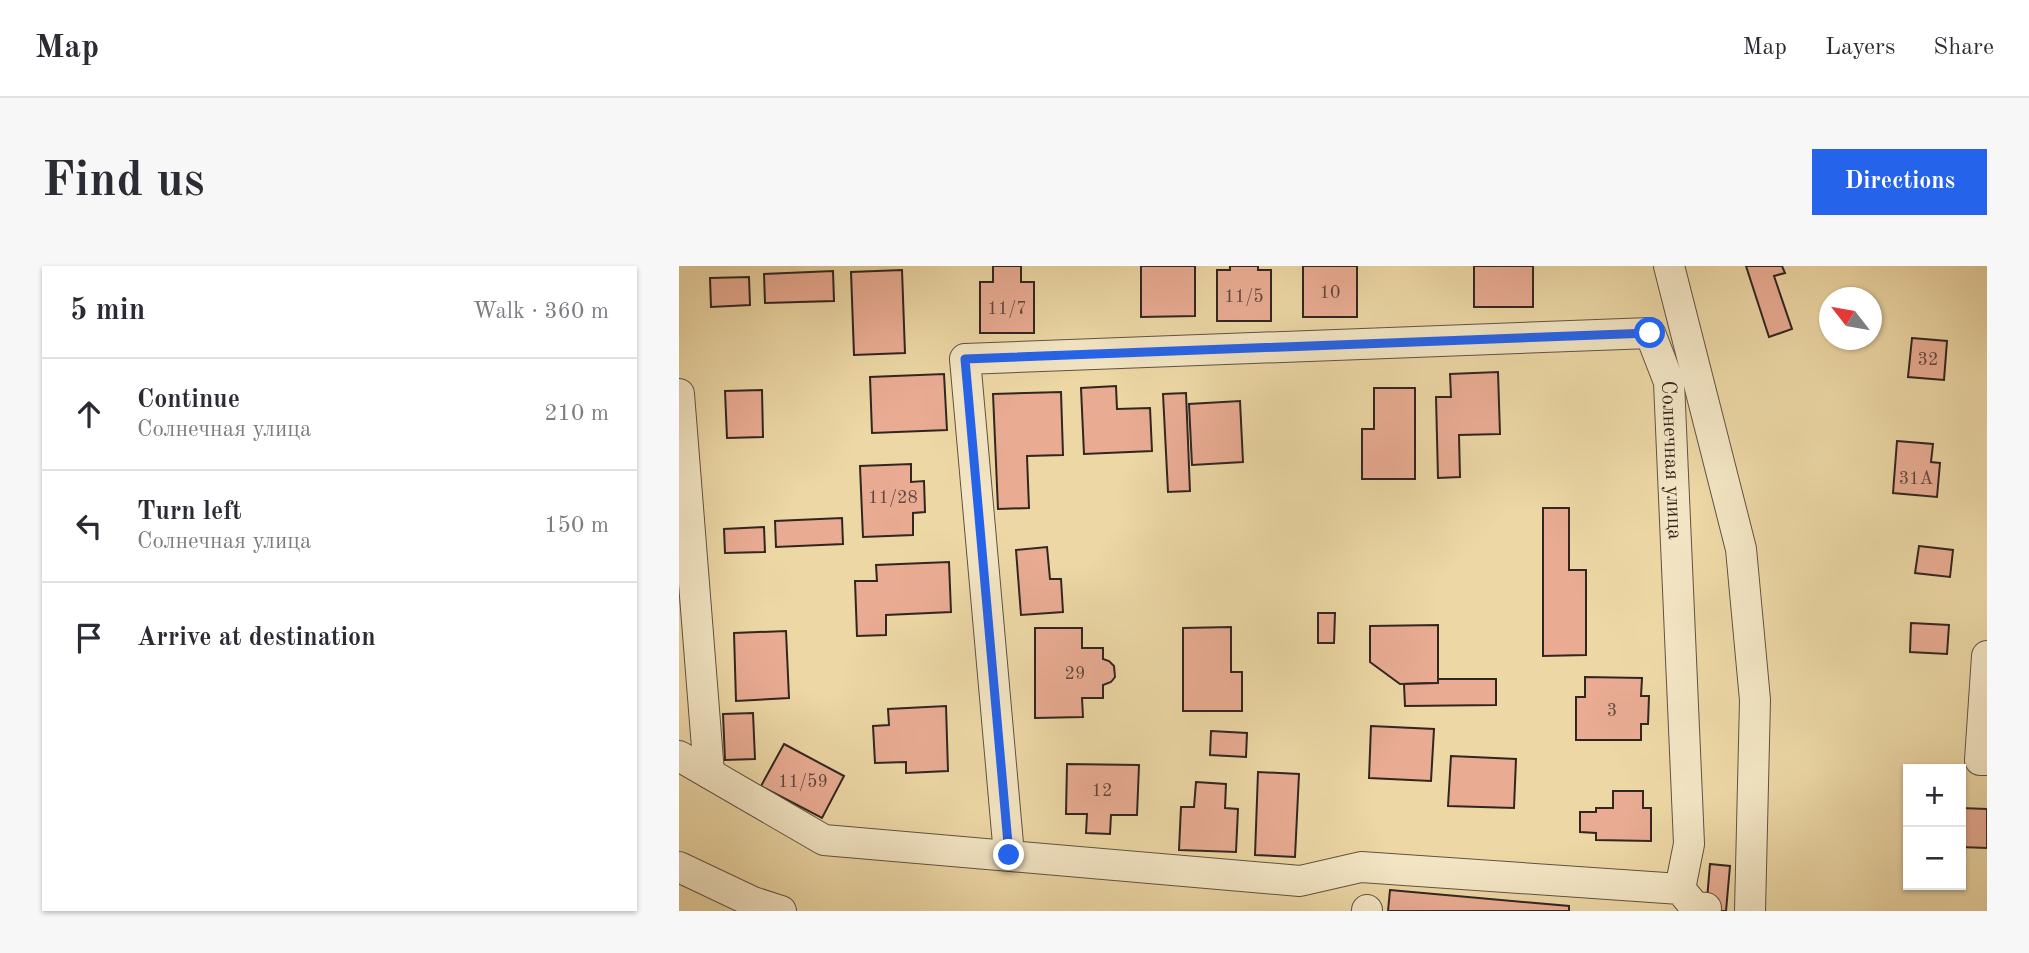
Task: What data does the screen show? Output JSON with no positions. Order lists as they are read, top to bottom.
{
  "streets": {
    "street": ["Солнечная улица"]
  },
  "house_numbers": [
    "10",
    "11/5",
    "11/7",
    "32",
    "31А",
    "11/28",
    "29",
    "3",
    "11/59",
    "12"
  ],
  "north": "top left",
  "page": {
    "header": "Map",
    "nav": ["Map", "Layers", "Share"],
    "buttons": "Directions",
    "title": "Find us",
    "heading": ["5 min", "Walk · 360 m"],
    "list": [
      ["Continue", "Солнечная улица", "210 m"],
      ["Turn left", "Солнечная улица", "150 m"],
      "Arrive at destination"
    ],
    "map_buttons": ["+", "−"]
  }
}
